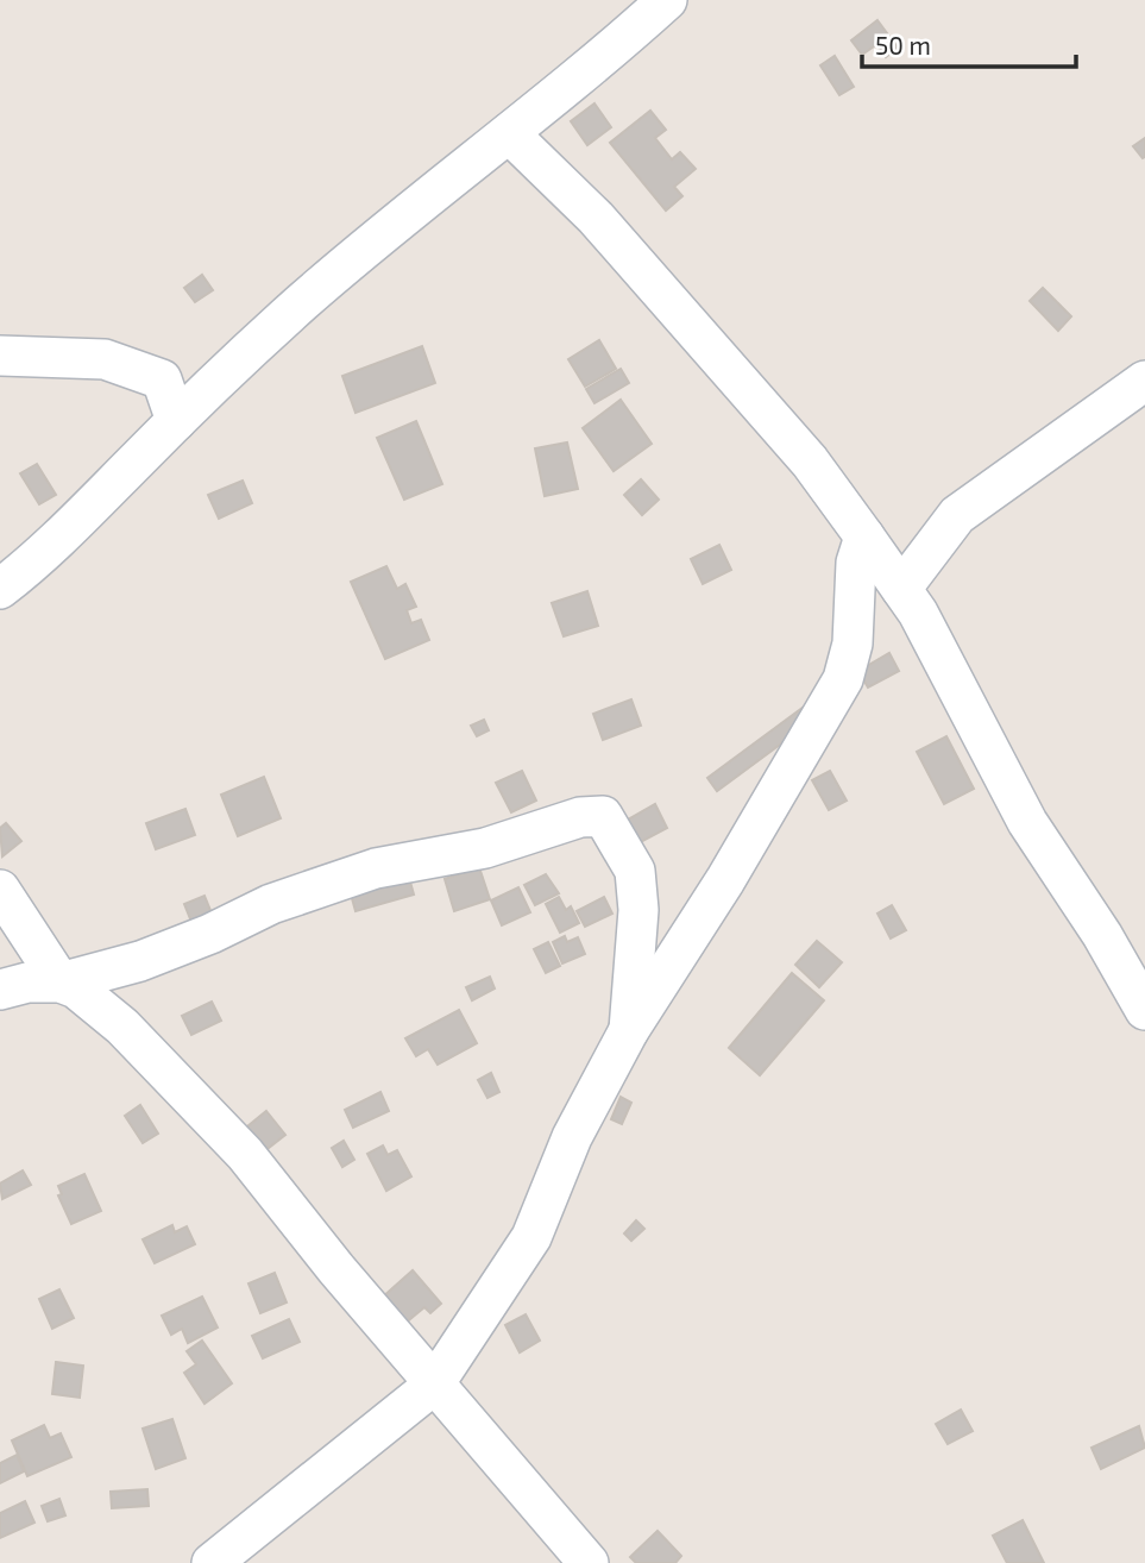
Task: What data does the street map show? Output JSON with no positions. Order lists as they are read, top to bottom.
{
  "scale_bar": "50 m"
}
